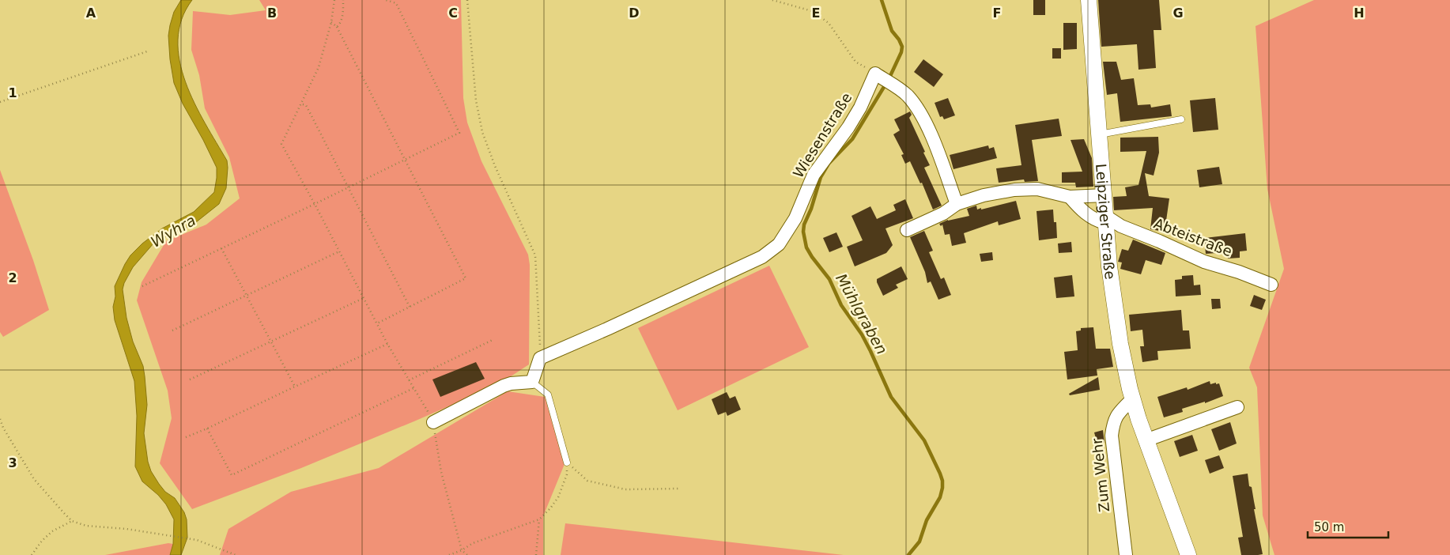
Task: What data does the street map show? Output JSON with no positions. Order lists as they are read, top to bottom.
{
  "streets": {
    "street": [
      "Wiesenstraße",
      "Leipziger Straße",
      "Abteistraße",
      "Zum Wehr"
    ]
  },
  "crossings": [
    ["Leipziger Straße", "Abteistraße"],
    ["Leipziger Straße", "Zum Wehr"]
  ],
  "water": ["Wyhra", "Mühlgraben"],
  "scale_bar": "50 m",
  "grid": {
    "columns": [
      "A",
      "B",
      "C",
      "D",
      "E",
      "F",
      "G",
      "H"
    ],
    "rows": ["1", "2", "3"]
  }
}
